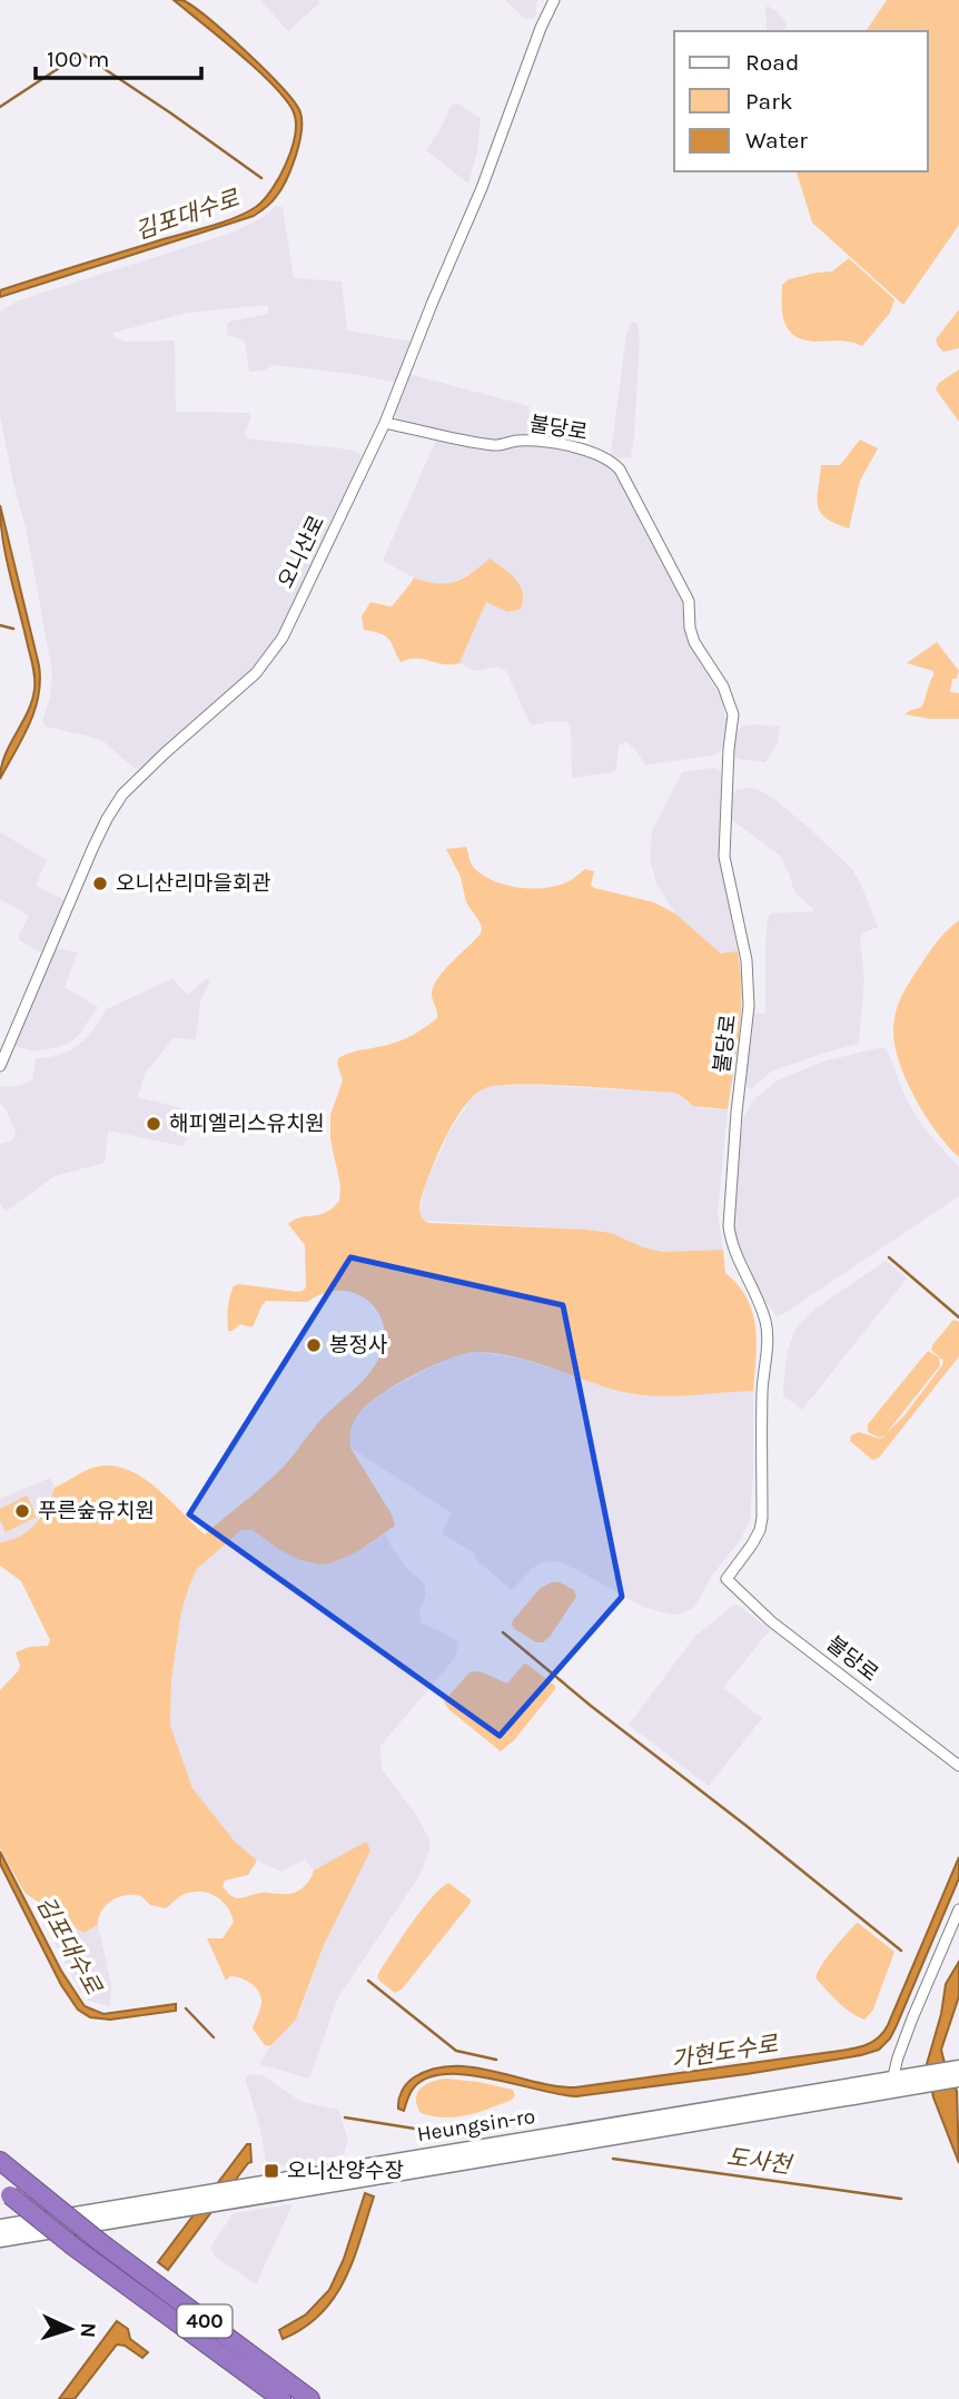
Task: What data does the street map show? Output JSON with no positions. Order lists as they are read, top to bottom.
{
  "streets": {
    "highway": ["400"],
    "main road": ["Heungsin-ro"],
    "street": ["불당로", "오니산로"]
  },
  "crossings": [
    ["불당로", "오니산로"]
  ],
  "water": ["김포대수로", "가현도수로", "도사천"],
  "places": {
    "other": [
      "오니산리마을회관",
      "해피엘리스유치원",
      "봉정사",
      "푸른숲유치원"
    ],
    "transit": ["오니산양수장"]
  },
  "legend": ["Road", "Park", "Water"],
  "scale_bar": "100 m",
  "north": "right"
}
